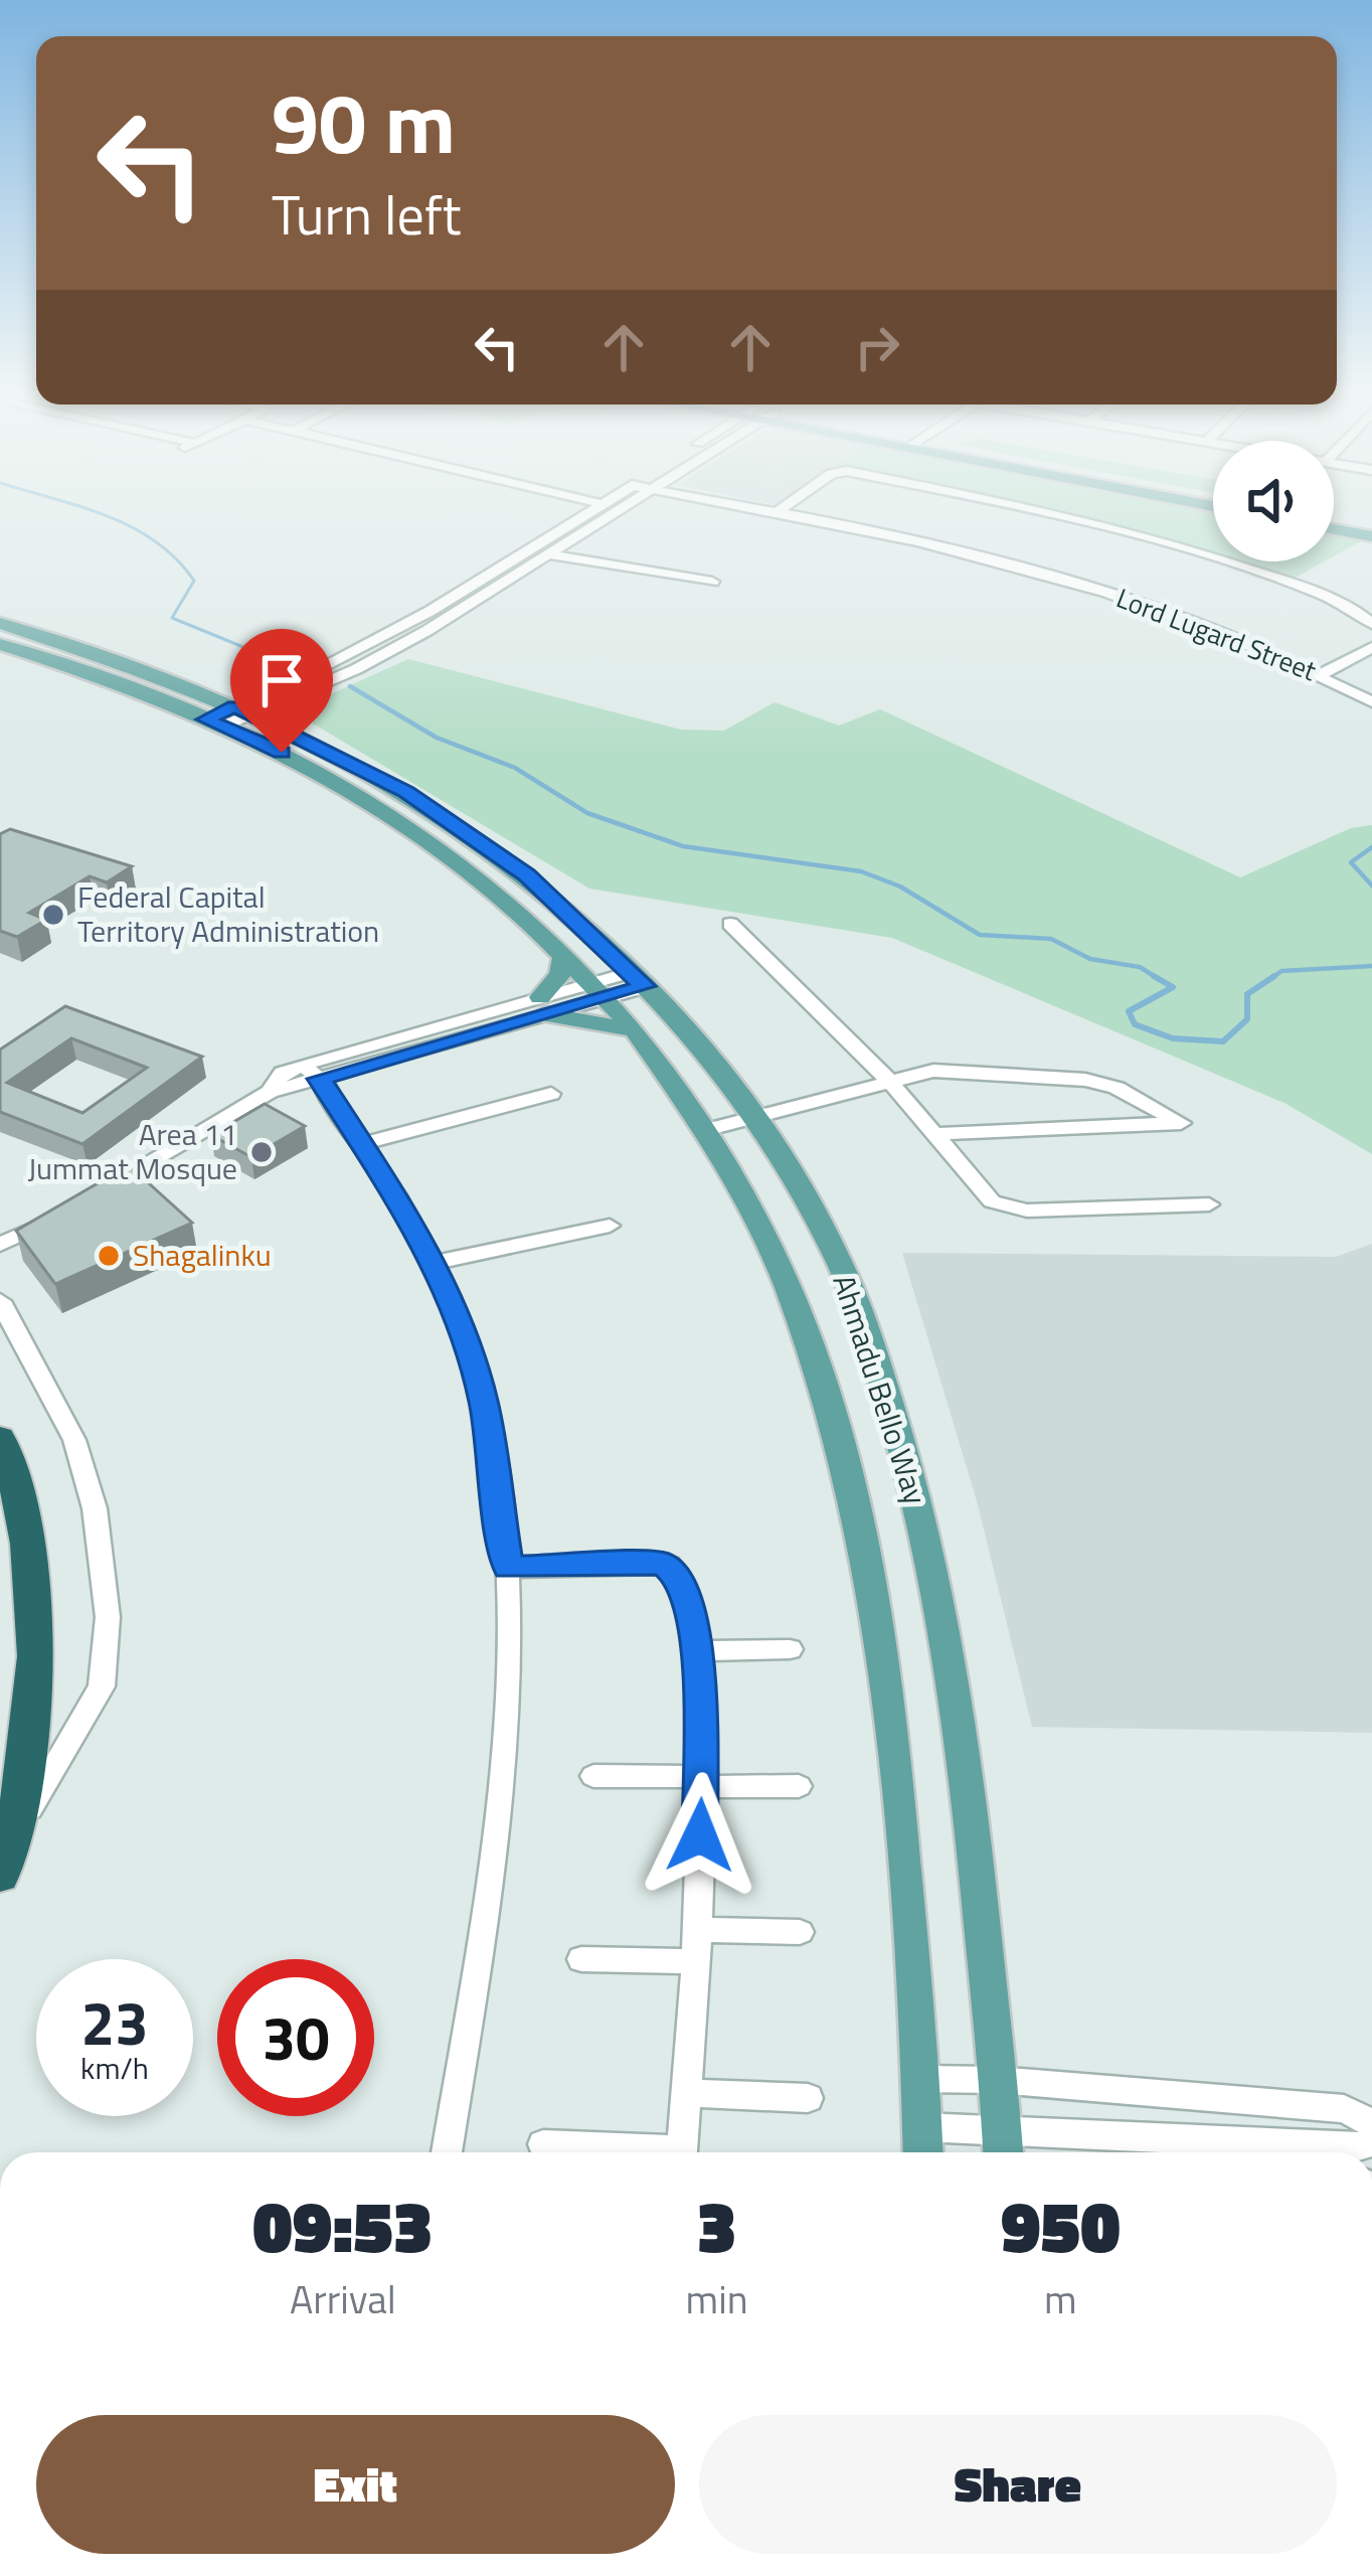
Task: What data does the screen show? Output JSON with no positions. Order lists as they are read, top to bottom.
{
  "streets": {
    "main road": ["Ahmadu Bello Way"],
    "street": ["Lord Lugard Street"]
  },
  "places": ["Federal Capital Territory Administration", "Area 11 Jummat Mosque", "Shagalinku"],
  "page": {
    "turn": ["90 m", "Turn left"],
    "speed": "23 km/h",
    "limit": "30",
    "eta": [
      "09:53",
      "Arrival",
      "3",
      "min",
      "950",
      "m"
    ],
    "buttons": ["Exit", "Share"]
  }
}
